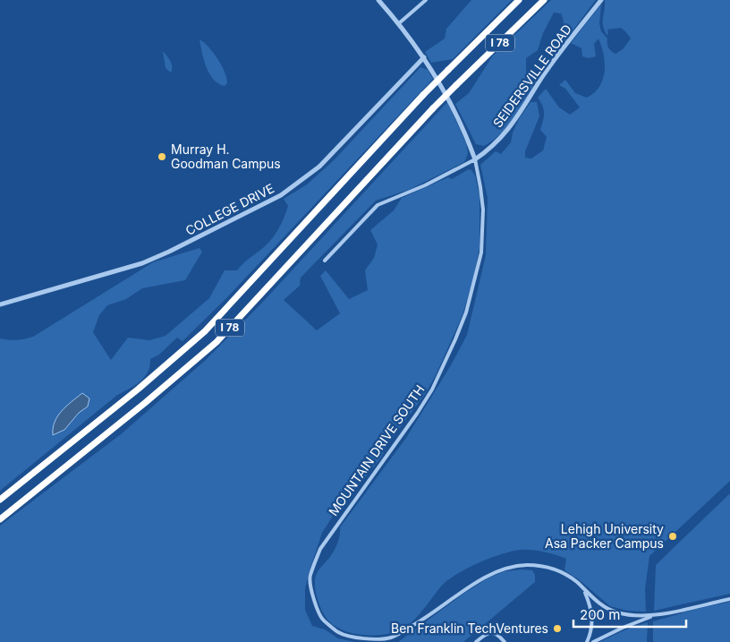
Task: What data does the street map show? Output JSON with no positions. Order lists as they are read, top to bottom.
{
  "streets": {
    "highway": ["I 78"],
    "street": ["SEIDERSVILLE ROAD", "COLLEGE DRIVE", "MOUNTAIN DRIVE SOUTH"]
  },
  "crossings": [
    ["SEIDERSVILLE ROAD", "MOUNTAIN DRIVE SOUTH"],
    ["COLLEGE DRIVE", "MOUNTAIN DRIVE SOUTH"]
  ],
  "places": ["Murray H. Goodman Campus", "Lehigh University Asa Packer Campus", "Ben Franklin TechVentures"],
  "scale_bar": "200 m"
}
